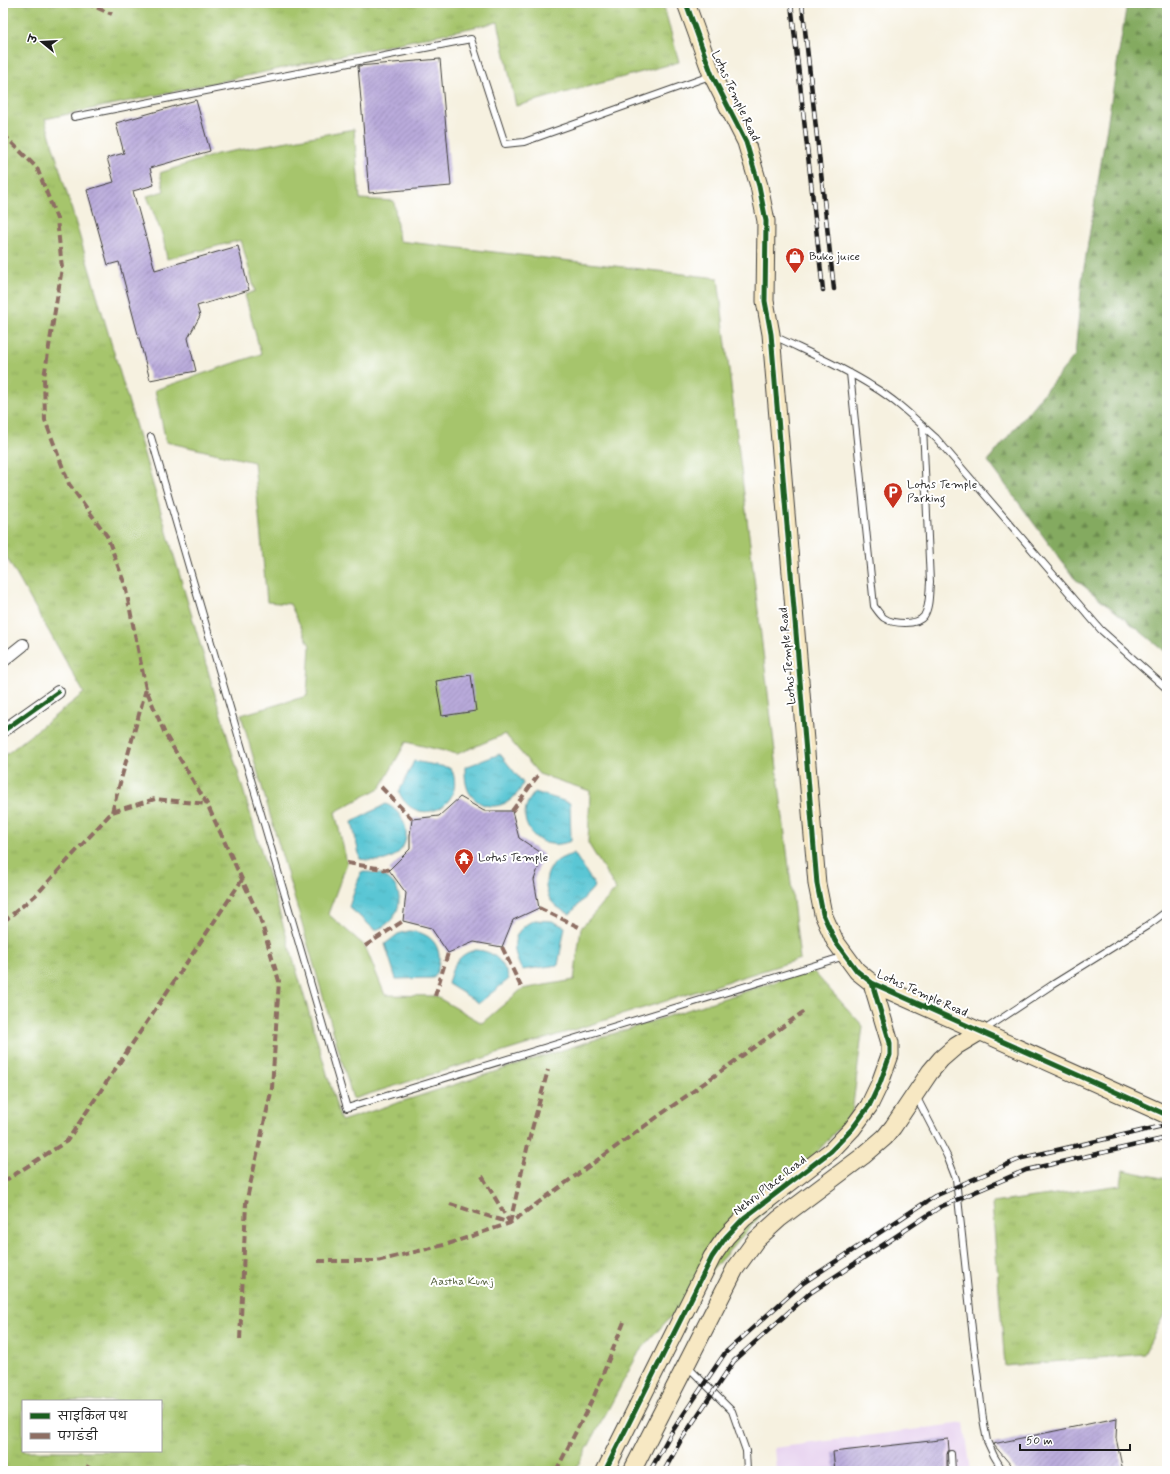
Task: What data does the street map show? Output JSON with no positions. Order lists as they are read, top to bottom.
{
  "streets": {
    "street": ["Lotus Temple Road", "Nehru Place Road"]
  },
  "crossings": [
    ["Lotus Temple Road", "Nehru Place Road"]
  ],
  "parks": ["Aastha Kunj"],
  "places": {
    "shop": ["Buko juice"],
    "parking": ["Lotus Temple Parking"],
    "temple": ["Lotus Temple"]
  },
  "legend": ["साइकिल पथ", "पगडंडी"],
  "scale_bar": "50 m",
  "north": "left"
}
